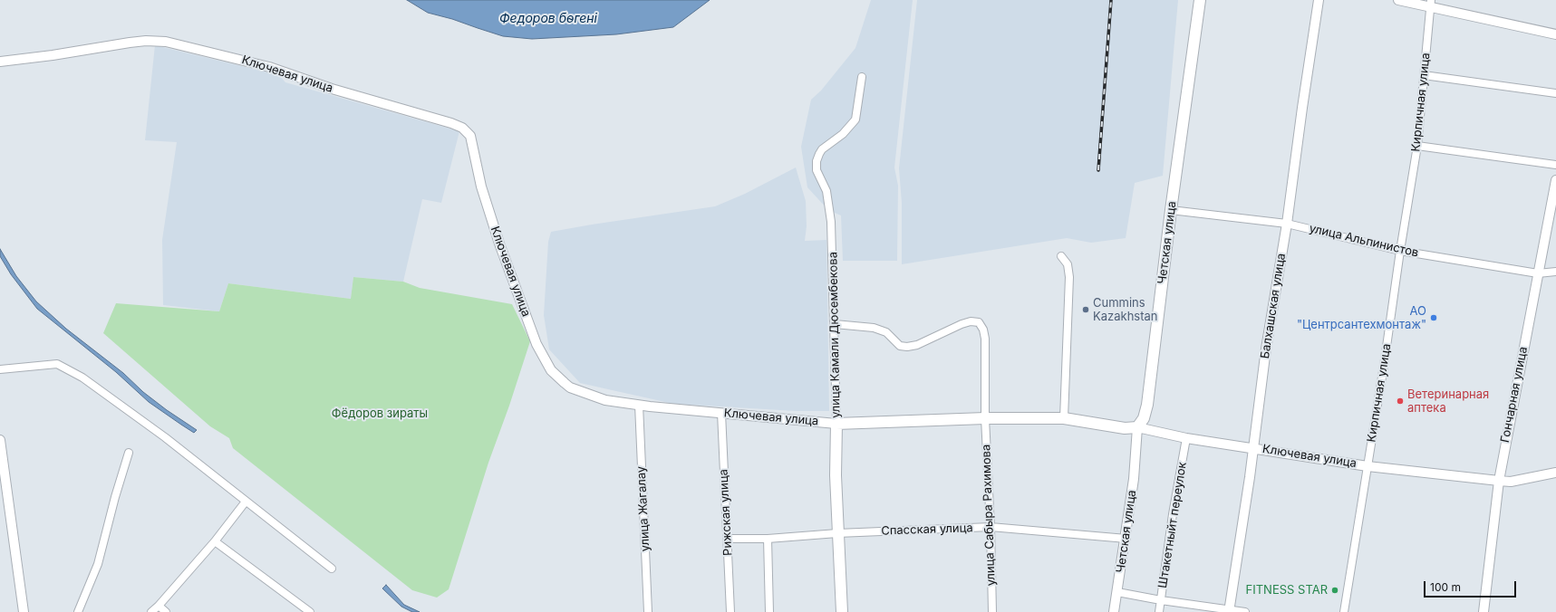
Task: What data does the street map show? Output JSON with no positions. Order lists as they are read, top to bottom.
{
  "streets": {
    "main road": ["Ключевая улица", "Четская улица", "улица Камали Дюсембекова"],
    "street": [
      "Кирпичная улица",
      "улица Альпинистов",
      "Балхашская улица",
      "Гончарная улица",
      "улица Жагалау",
      "Рижская улица",
      "улица Сабыра Рахимова",
      "Штакетныйт переулок",
      "Спасская улица"
    ]
  },
  "crossings": [
    ["Ключевая улица", "Кирпичная улица"],
    ["Ключевая улица", "Четская улица"],
    ["Ключевая улица", "Балхашская улица"],
    ["Ключевая улица", "улица Камали Дюсембекова"],
    ["Ключевая улица", "Гончарная улица"],
    ["Ключевая улица", "улица Жагалау"],
    ["Ключевая улица", "Рижская улица"],
    ["Ключевая улица", "улица Сабыра Рахимова"],
    ["Ключевая улица", "Штакетныйт переулок"],
    ["Кирпичная улица", "улица Альпинистов"],
    ["улица Альпинистов", "Четская улица"],
    ["улица Альпинистов", "Балхашская улица"],
    ["улица Альпинистов", "Гончарная улица"],
    ["Четская улица", "Спасская улица"],
    ["улица Камали Дюсембекова", "улица Сабыра Рахимова"],
    ["улица Камали Дюсембекова", "Спасская улица"],
    ["Рижская улица", "Спасская улица"],
    ["улица Сабыра Рахимова", "Спасская улица"]
  ],
  "water": ["Федоров бөгені"],
  "parks": ["Фёдоров зираты"],
  "places": [
    "Cummins Kazakhstan",
    "АО \"Центрсантехмонтаж\"",
    "Ветеринарная аптека",
    "FITNESS STAR"
  ],
  "scale_bar": "100 m"
}
